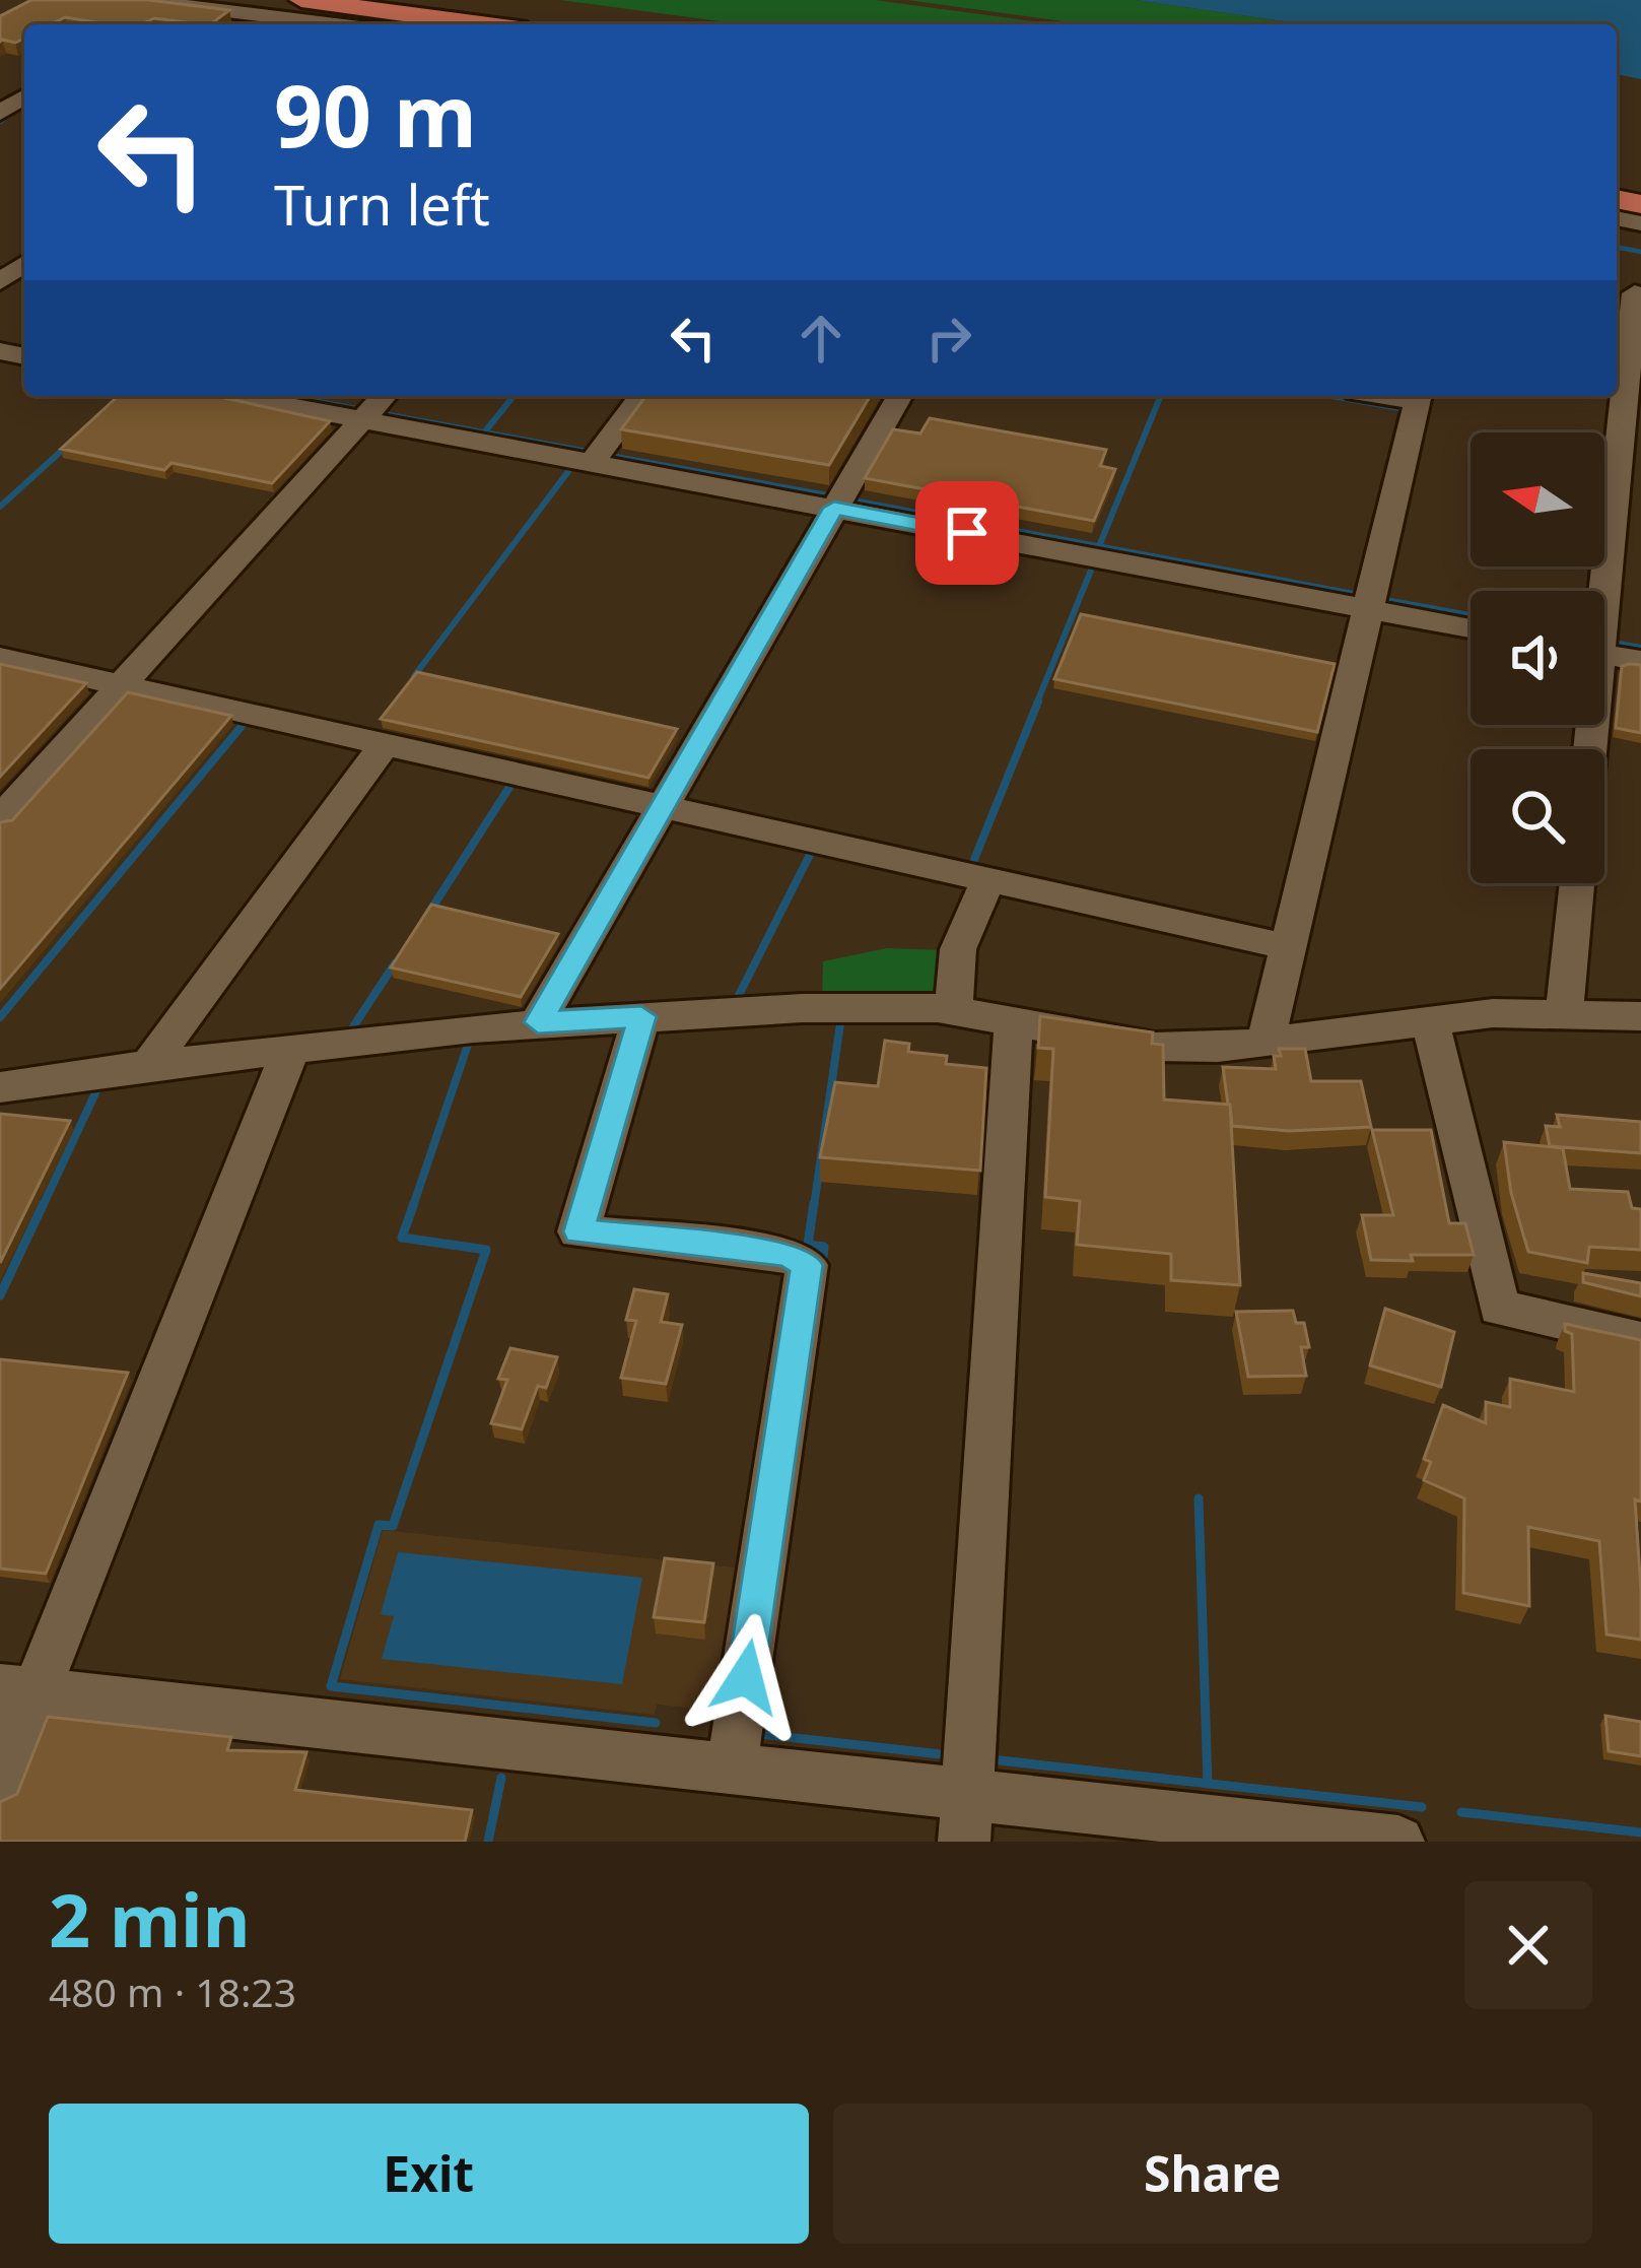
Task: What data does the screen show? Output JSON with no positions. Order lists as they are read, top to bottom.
{
  "north": "left",
  "page": {
    "turn": ["90 m", "Turn left"],
    "heading": ["2 min", "480 m · 18:23"],
    "buttons": ["Exit", "Share"]
  }
}
